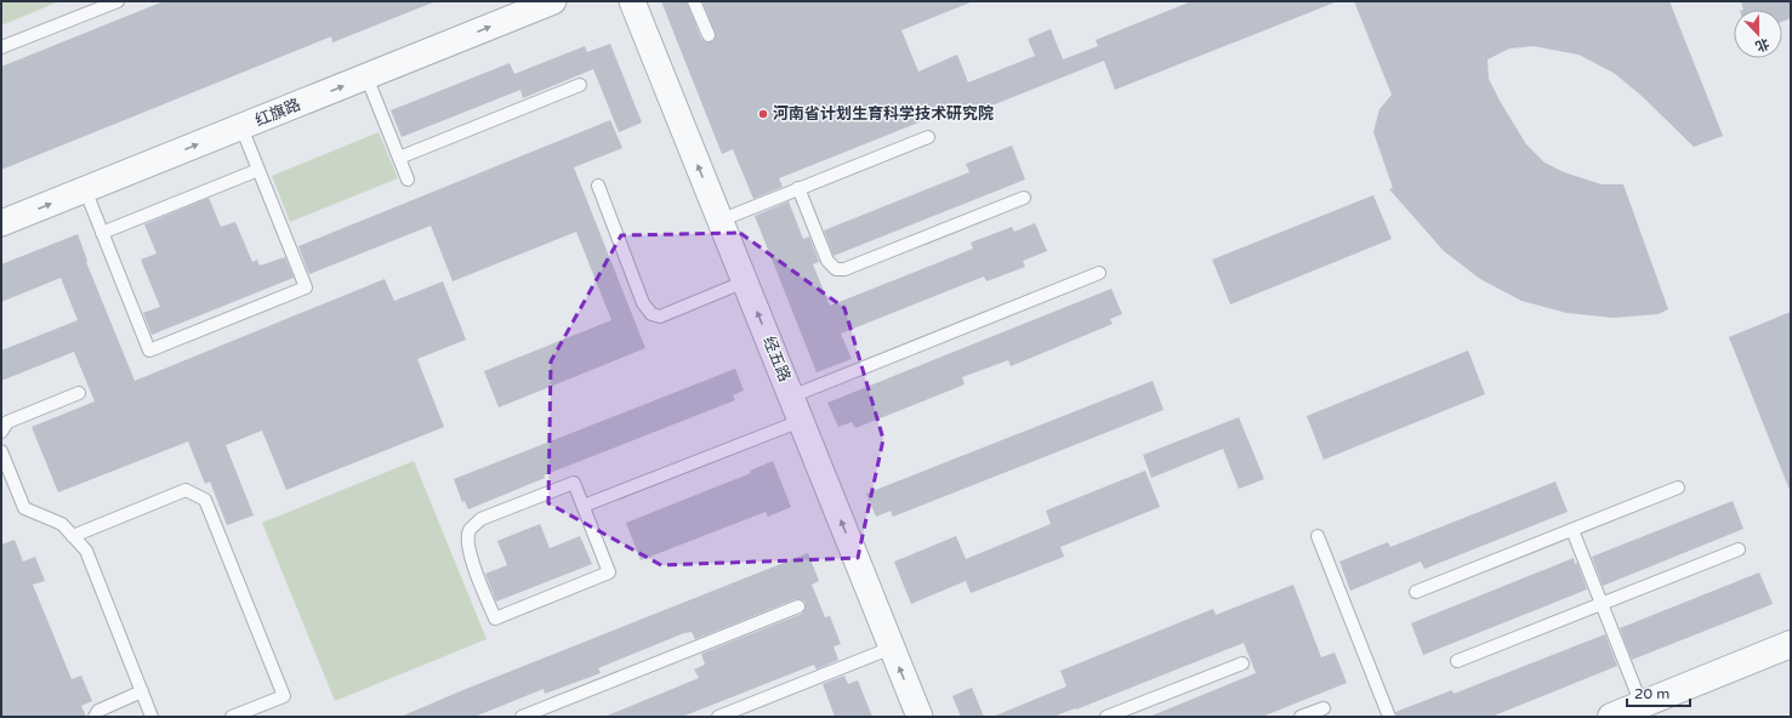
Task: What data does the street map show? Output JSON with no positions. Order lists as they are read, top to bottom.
{
  "streets": {
    "street": ["红旗路", "经五路"]
  },
  "one_way": ["红旗路", "经五路"],
  "places": ["河南省计划生育科学技术研究院"],
  "scale_bar": "20 m",
  "north": "bottom"
}
